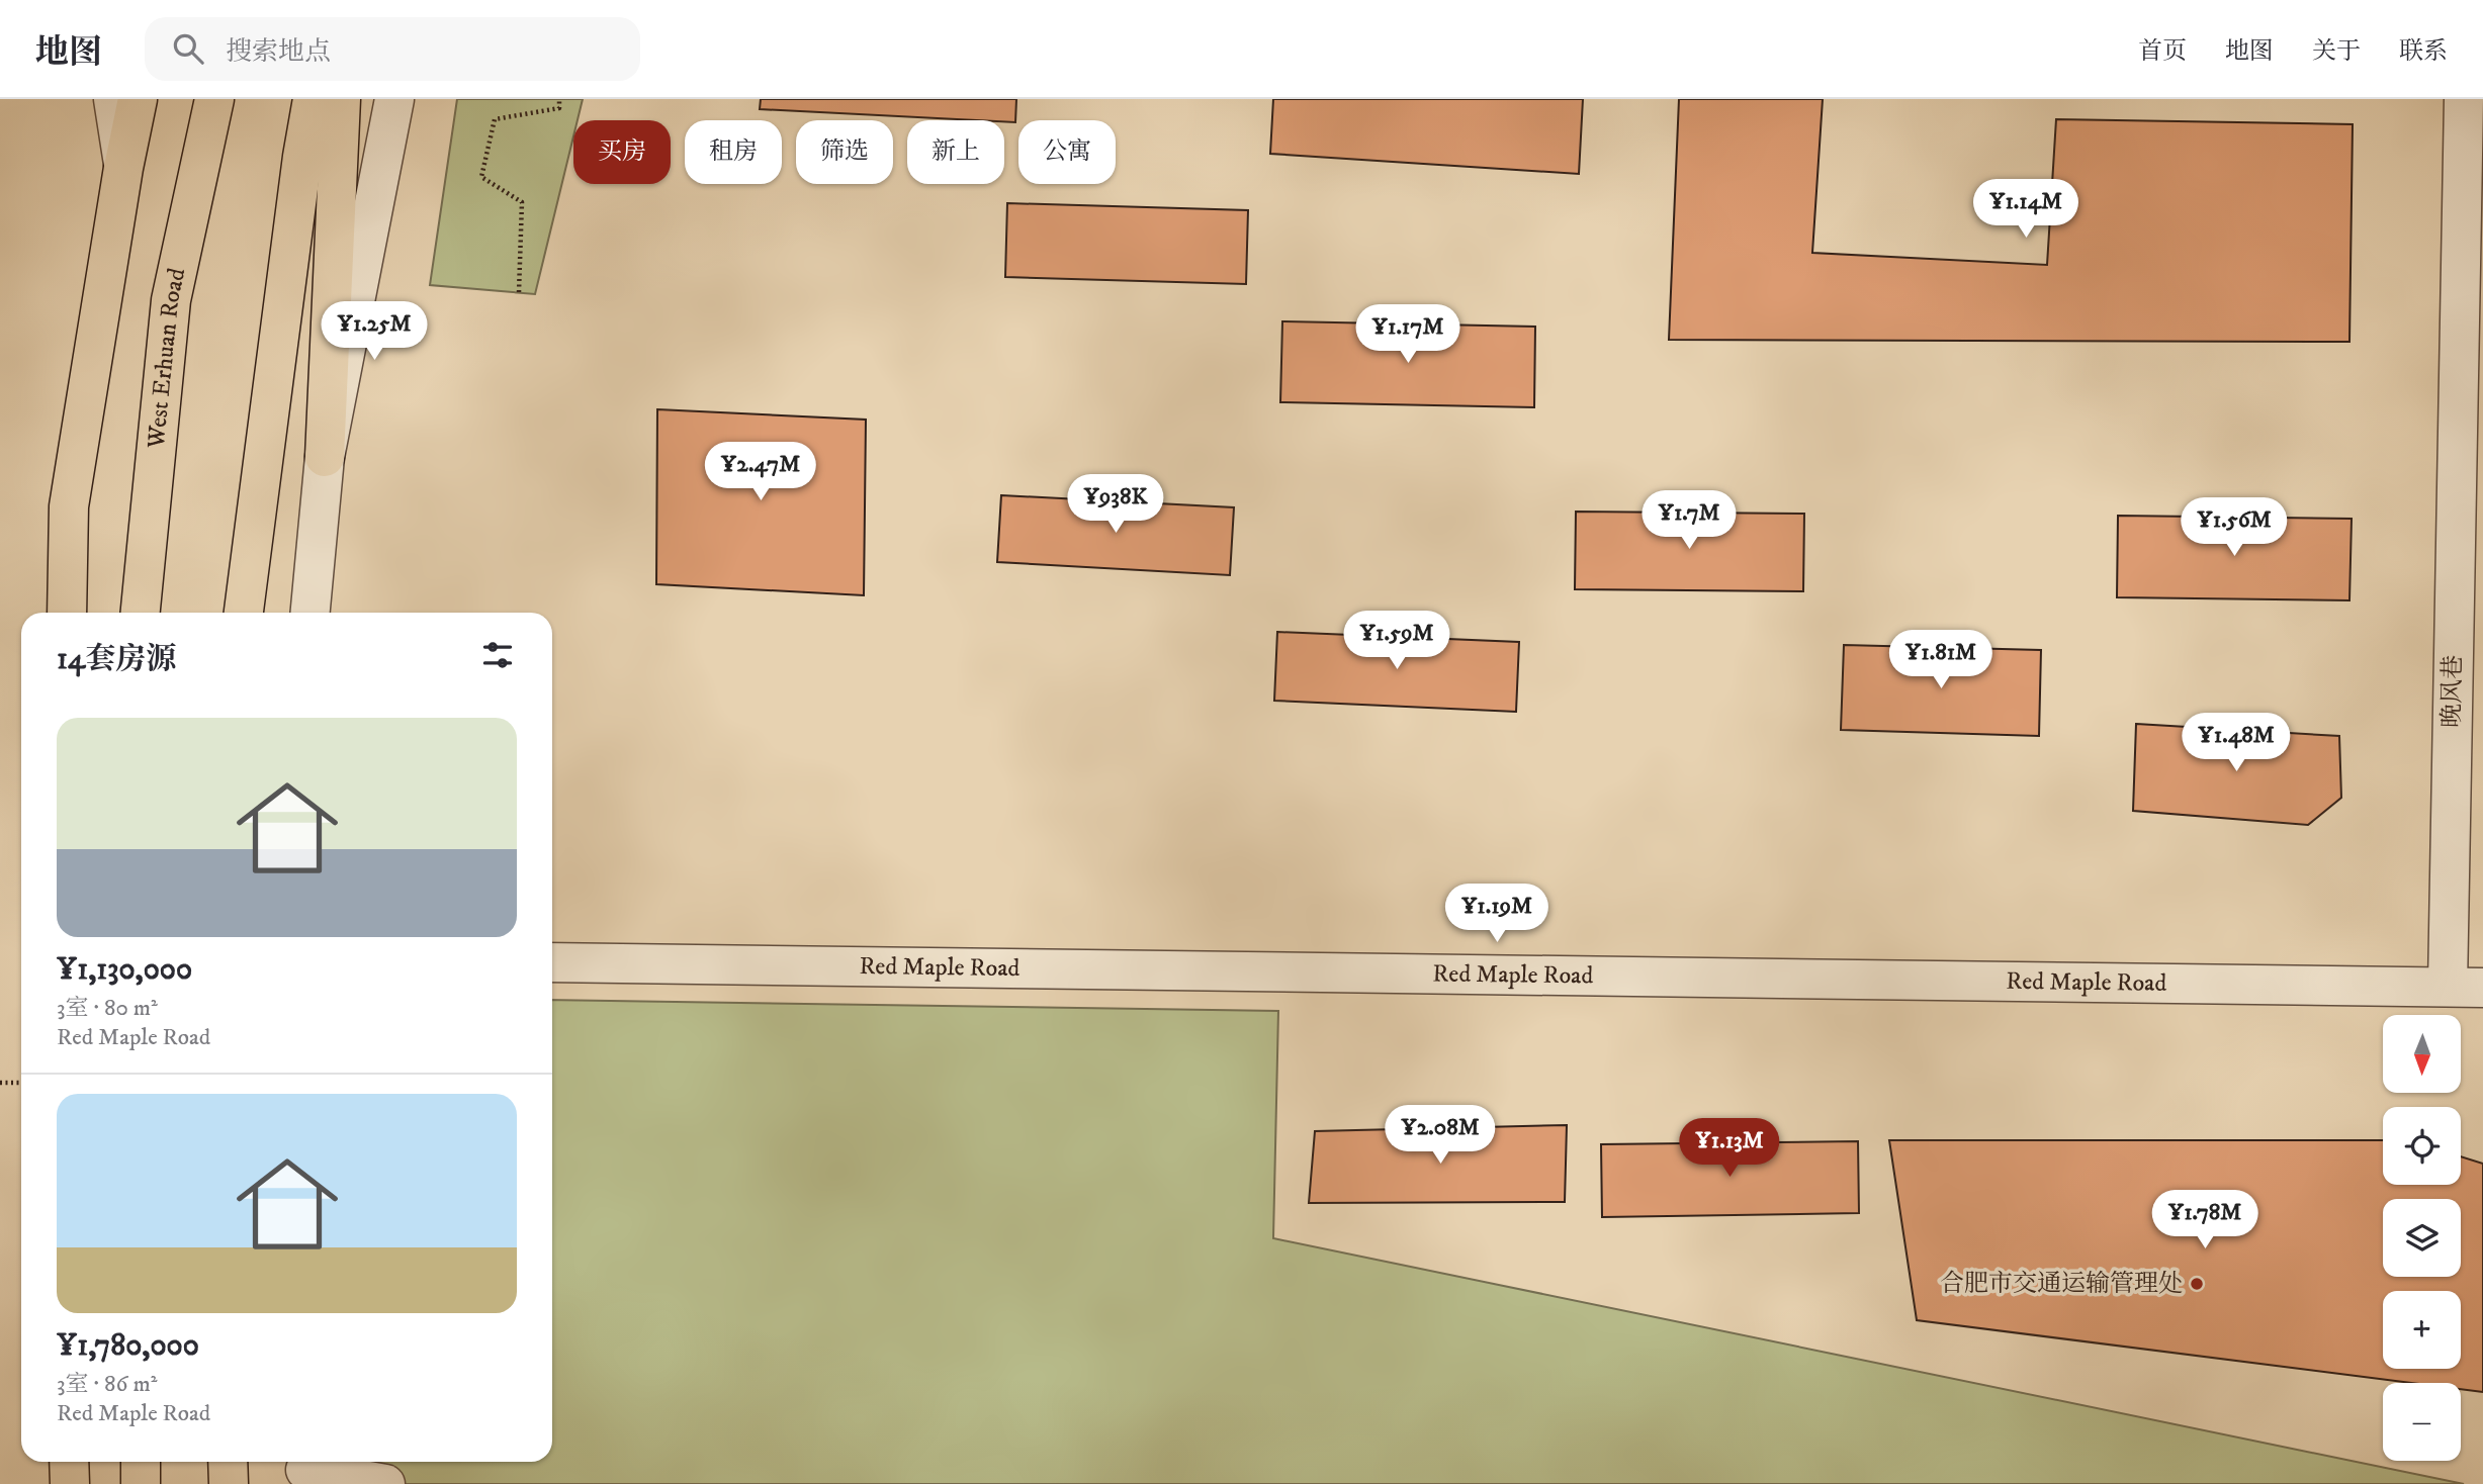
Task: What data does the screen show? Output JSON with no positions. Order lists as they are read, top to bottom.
{
  "streets": {
    "highway": ["West Erhuan Road"],
    "street": ["晚风巷", "Red Maple Road"]
  },
  "crossings": [
    ["晚风巷", "Red Maple Road"]
  ],
  "places": ["合肥市交通运输管理处"],
  "north": "bottom",
  "page": {
    "header": "地图",
    "search": "搜索地点",
    "nav": [
      "首页",
      "地图",
      "关于",
      "联系"
    ],
    "chip": [
      "买房",
      "租房",
      "筛选",
      "新上",
      "公寓"
    ],
    "price": [
      "¥1.14M",
      "¥1.25M",
      "¥1.17M",
      "¥2.47M",
      "¥938K",
      "¥1.7M",
      "¥1.56M",
      "¥1.59M",
      "¥1.81M",
      "¥1.48M",
      "¥1.19M",
      "¥2.08M",
      "¥1.13M",
      "¥1.78M"
    ],
    "heading": "14套房源",
    "list": [
      {
        "name": "¥1,130,000",
        "note": "3室 · 80 m² · Red Maple Road"
      },
      {
        "name": "¥1,780,000",
        "note": "3室 · 86 m² · Red Maple Road"
      }
    ],
    "map_buttons": ["+", "−"]
  }
}
